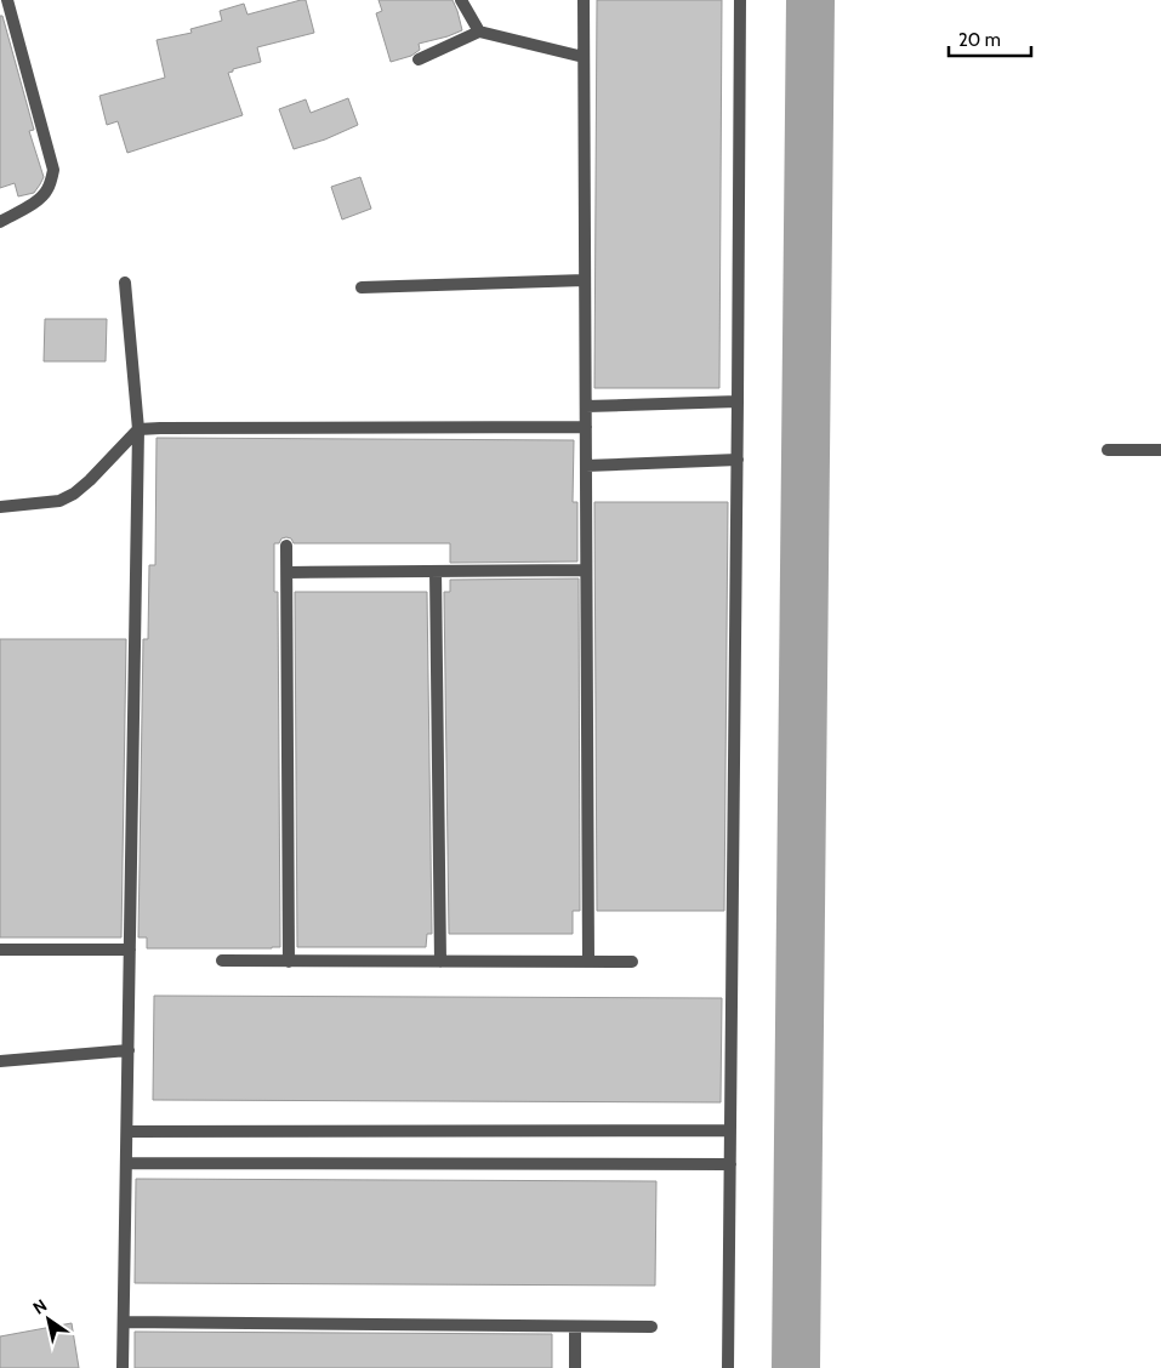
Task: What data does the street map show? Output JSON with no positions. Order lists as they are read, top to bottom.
{
  "scale_bar": "20 m",
  "north": "top left"
}
